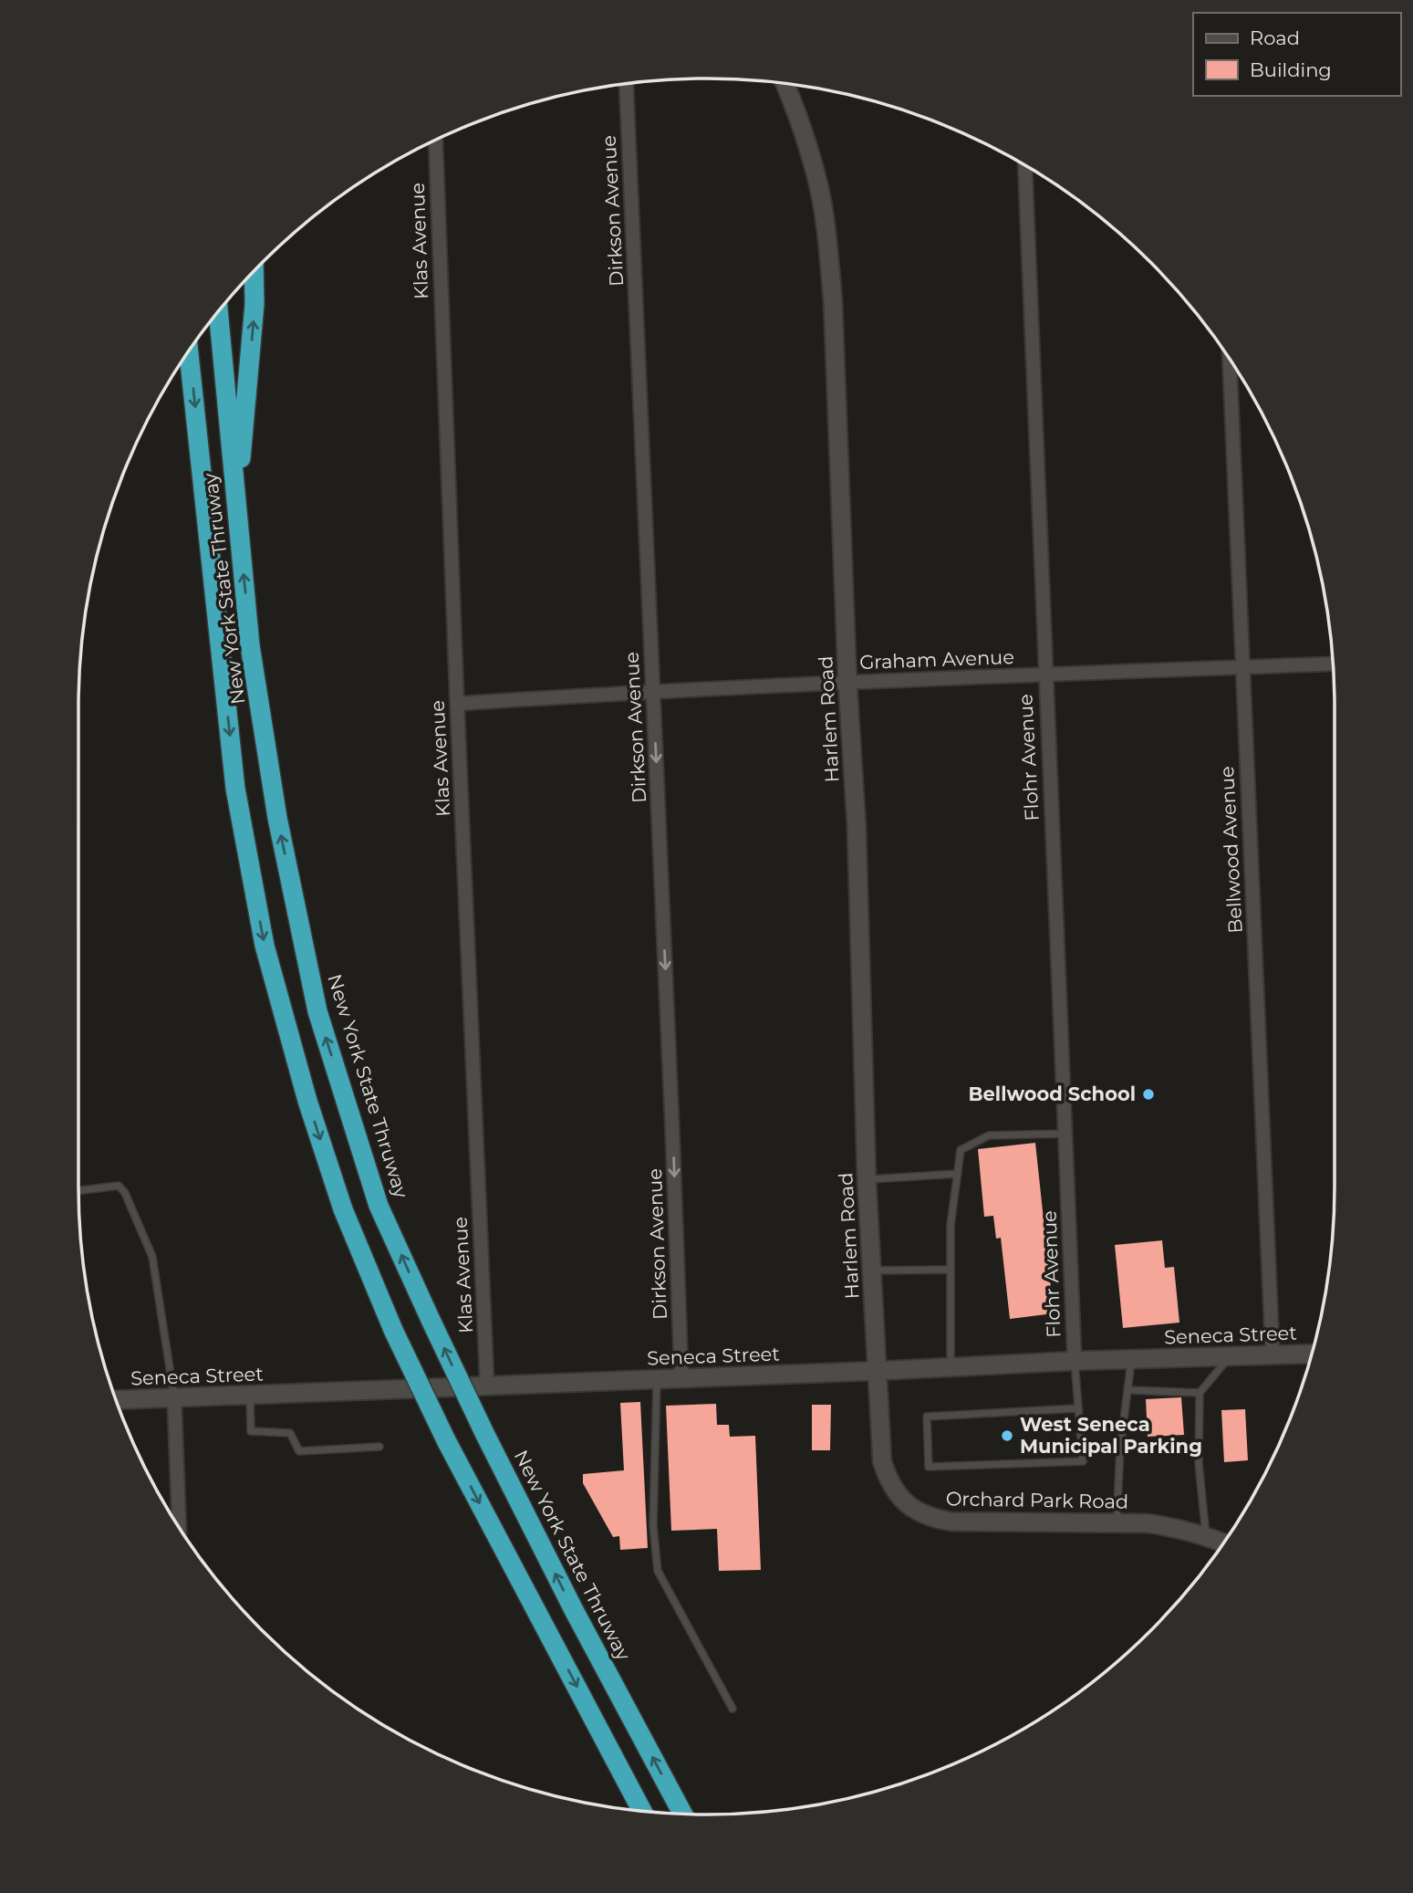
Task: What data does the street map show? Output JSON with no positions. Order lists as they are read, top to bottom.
{
  "streets": {
    "highway": ["New York State Thruway"],
    "main road": ["Harlem Road", "Seneca Street", "Orchard Park Road"],
    "street": [
      "Dirkson Avenue",
      "Klas Avenue",
      "Graham Avenue",
      "Flohr Avenue",
      "Bellwood Avenue"
    ]
  },
  "crossings": [
    ["Dirkson Avenue", "Graham Avenue"],
    ["Dirkson Avenue", "Seneca Street"],
    ["Klas Avenue", "Graham Avenue"],
    ["Klas Avenue", "Seneca Street"],
    ["Graham Avenue", "Harlem Road"],
    ["Graham Avenue", "Flohr Avenue"],
    ["Graham Avenue", "Bellwood Avenue"],
    ["Harlem Road", "Seneca Street"],
    ["Harlem Road", "Orchard Park Road"],
    ["Flohr Avenue", "Seneca Street"],
    ["Bellwood Avenue", "Seneca Street"],
    ["Seneca Street", "Orchard Park Road"]
  ],
  "one_way": ["Dirkson Avenue"],
  "places": ["Bellwood School", "West Seneca Municipal Parking"],
  "legend": ["Road", "Building"]
}
